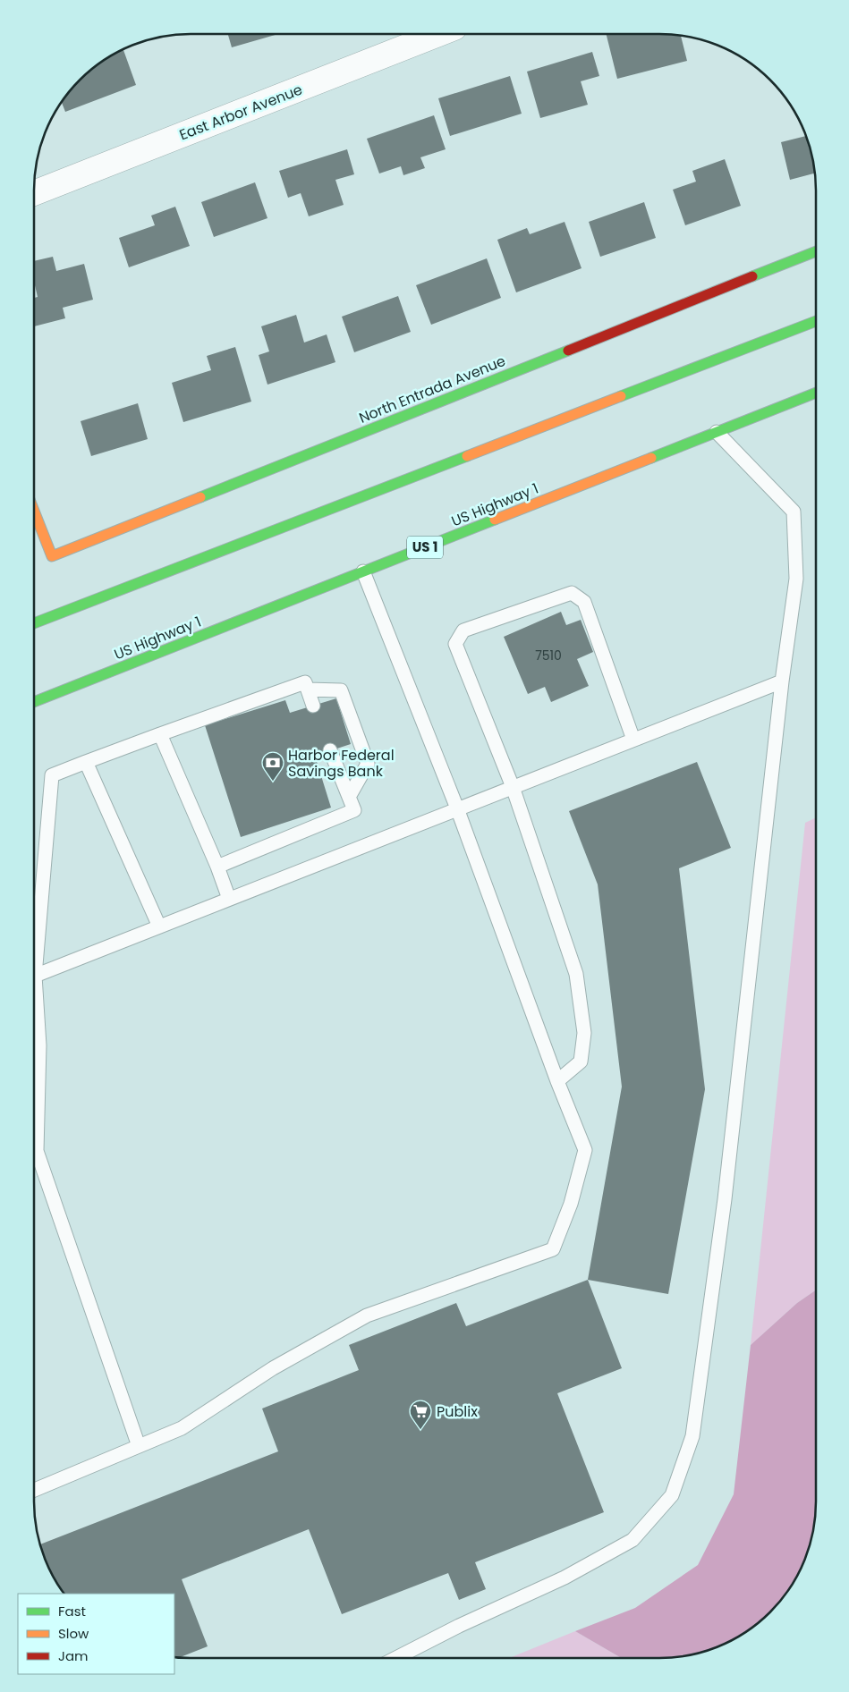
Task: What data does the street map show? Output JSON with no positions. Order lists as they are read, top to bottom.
{
  "streets": {
    "main road": ["North Entrada Avenue", "US Highway 1", "US 1"],
    "street": ["East Arbor Avenue"]
  },
  "places": {
    "bank": ["Harbor Federal Savings Bank"],
    "supermarket": ["Publix"]
  },
  "house_numbers": ["7510"],
  "legend": ["Fast", "Slow", "Jam"]
}
